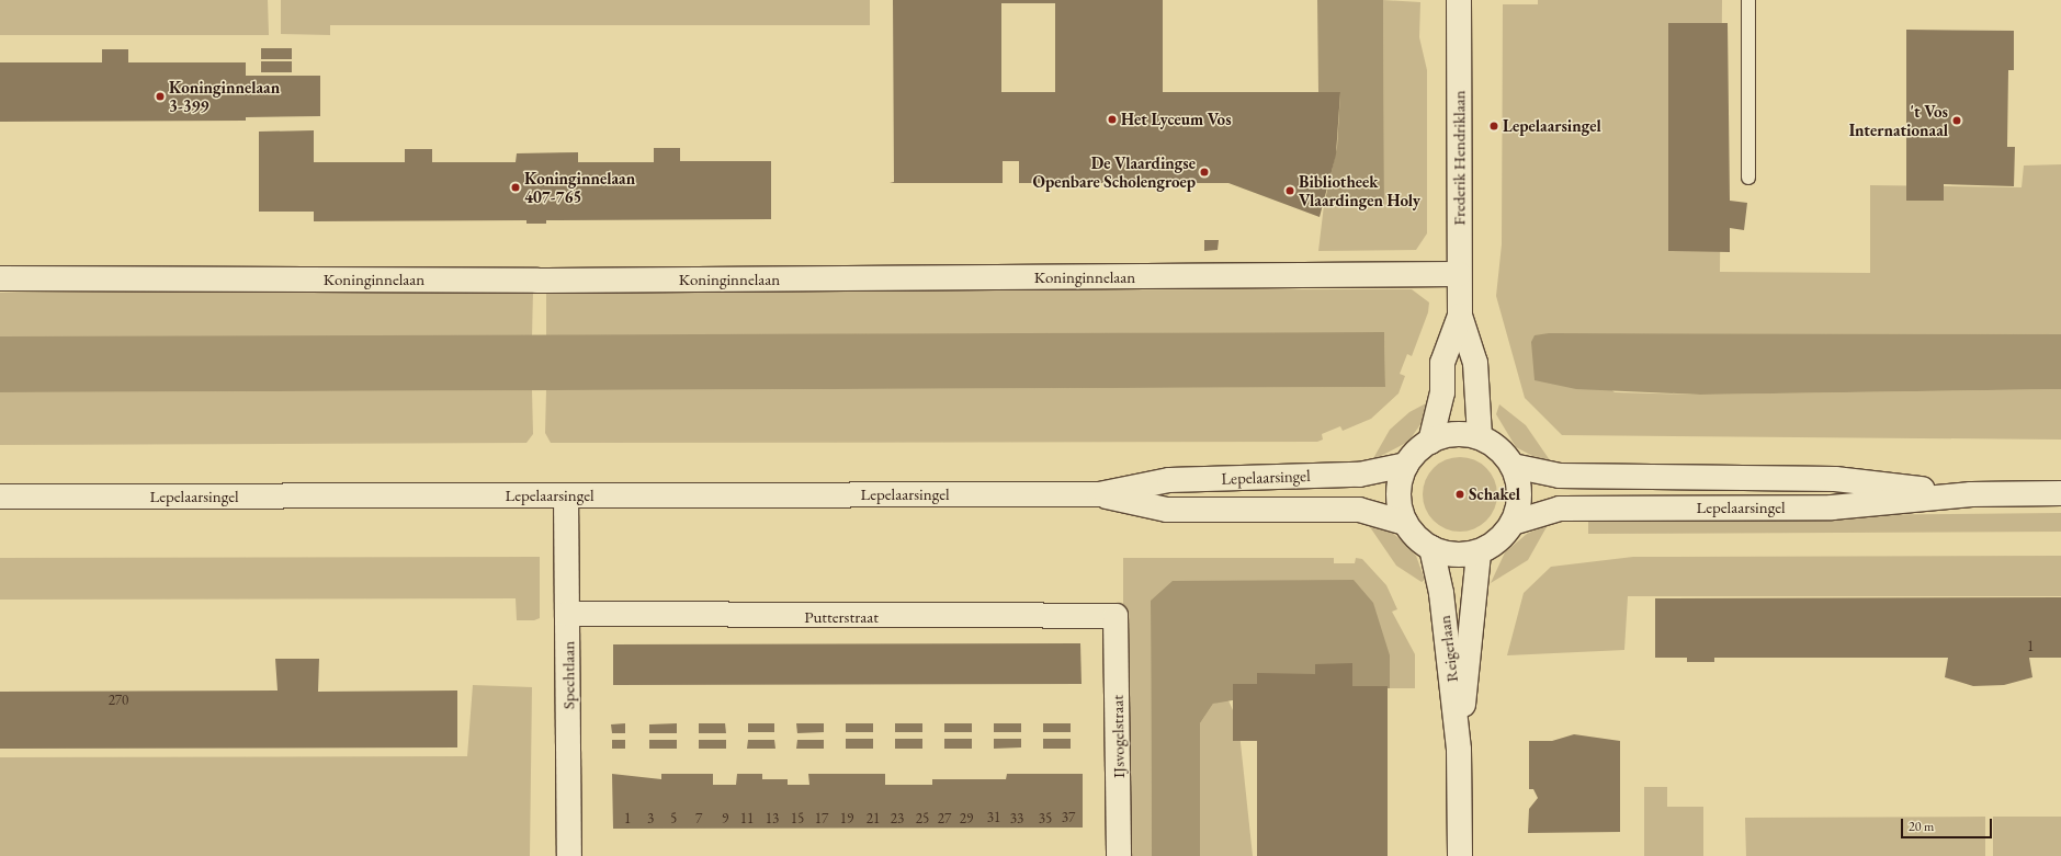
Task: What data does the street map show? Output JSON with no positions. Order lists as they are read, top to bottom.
{
  "streets": {
    "street": [
      "Frederik Hendriklaan",
      "Koninginnelaan",
      "Lepelaarsingel",
      "Putterstraat",
      "Reigerlaan",
      "Spechtlaan",
      "IJsvogelstraat"
    ]
  },
  "crossings": [
    ["Frederik Hendriklaan", "Koninginnelaan"],
    ["Frederik Hendriklaan", "Lepelaarsingel"],
    ["Frederik Hendriklaan", "Reigerlaan"],
    ["Lepelaarsingel", "Reigerlaan"],
    ["Lepelaarsingel", "Spechtlaan"],
    ["Putterstraat", "Spechtlaan"],
    ["Putterstraat", "IJsvogelstraat"]
  ],
  "places": [
    "Koninginnelaan 3-399",
    "Het Lyceum Vos",
    "'t Vos Internationaal",
    "Lepelaarsingel",
    "De Vlaardingse Openbare Scholengroep",
    "Koninginnelaan 407-765",
    "Bibliotheek Vlaardingen Holy",
    "Schakel"
  ],
  "house_numbers": [
    "1",
    "270",
    "31",
    "37",
    "1",
    "3",
    "5",
    "7",
    "9",
    "11",
    "13",
    "15",
    "17",
    "19",
    "21",
    "23",
    "25",
    "27",
    "29",
    "33",
    "35"
  ],
  "scale_bar": "20 m"
}
